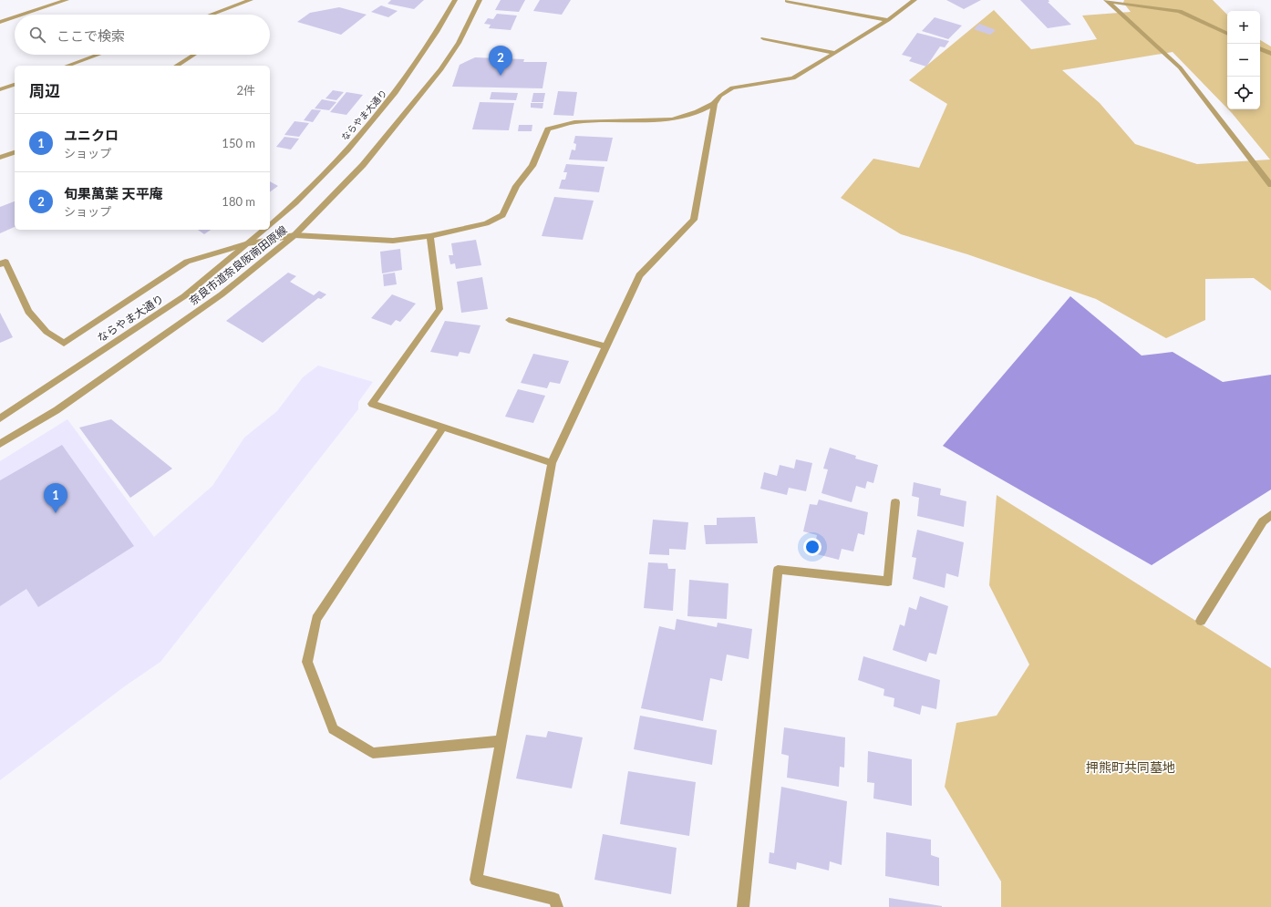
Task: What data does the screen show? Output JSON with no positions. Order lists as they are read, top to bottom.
{
  "streets": {
    "street": ["ならやま大通り", "奈良市道奈良阪南田原線"]
  },
  "parks": ["押熊町共同墓地"],
  "page": {
    "map_buttons": ["+", "−"],
    "search": "ここで検索",
    "pins": ["2", "1"],
    "heading": ["周辺", "2件"],
    "list": [
      {
        "mark": "1",
        "name": "ユニクロ",
        "note": "ショップ",
        "value": "150 m"
      },
      {
        "mark": "2",
        "name": "旬果萬葉 天平庵",
        "note": "ショップ",
        "value": "180 m"
      }
    ]
  }
}
